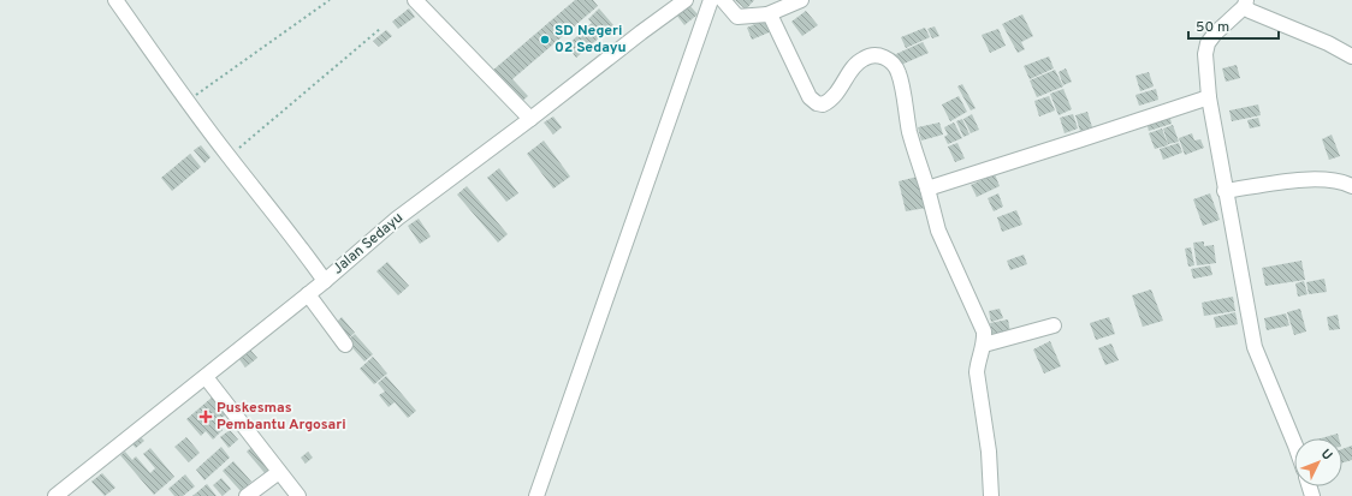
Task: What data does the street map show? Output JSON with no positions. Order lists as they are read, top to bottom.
{
  "streets": {
    "street": ["Jalan Sedayu"]
  },
  "places": {
    "other": ["SD Negeri 02 Sedayu"],
    "health": ["Puskesmas Pembantu Argosari"]
  },
  "scale_bar": "50 m",
  "north": "top right"
}
